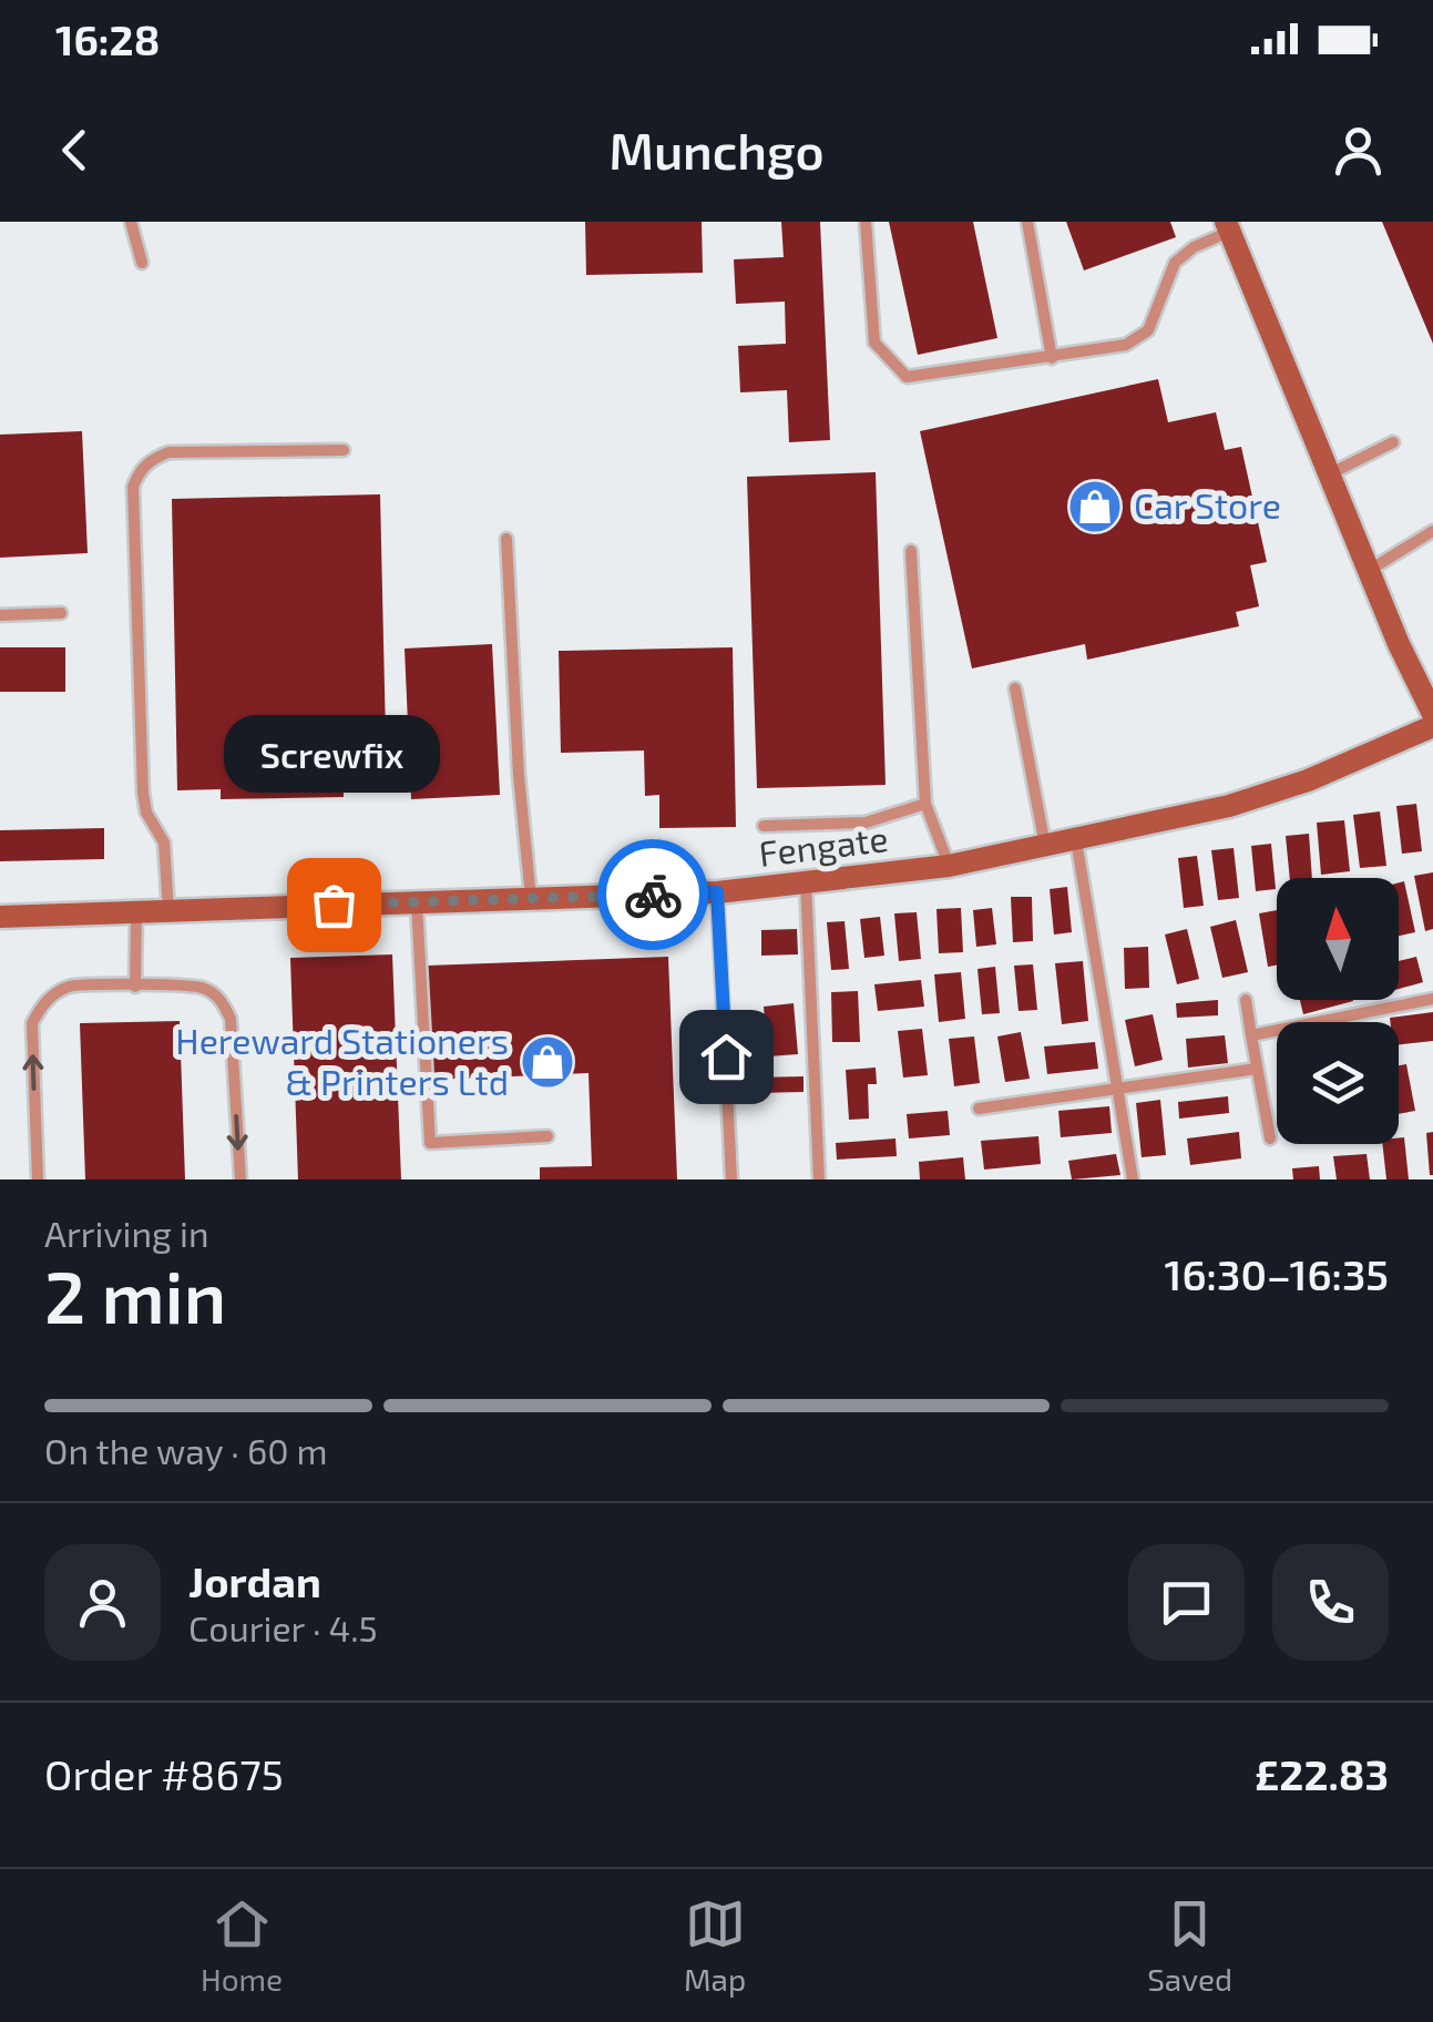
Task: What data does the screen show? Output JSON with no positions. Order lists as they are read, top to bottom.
{
  "streets": {
    "street": ["Fengate"]
  },
  "places": {
    "shop": ["Car Store", "Hereward Stationers & Printers Ltd"],
    "other": ["Screwfix"]
  },
  "north": "top",
  "page": {
    "status": "16:28",
    "header": "Munchgo",
    "bubble": "Screwfix",
    "heading": ["2 min", "Arriving in", "16:30–16:35"],
    "panel": [
      "Jordan",
      "Courier · 4.5",
      "Order #8675",
      "£22.83"
    ],
    "bar": "On the way · 60 m",
    "tabs": ["Home", "Map", "Saved"]
  }
}
